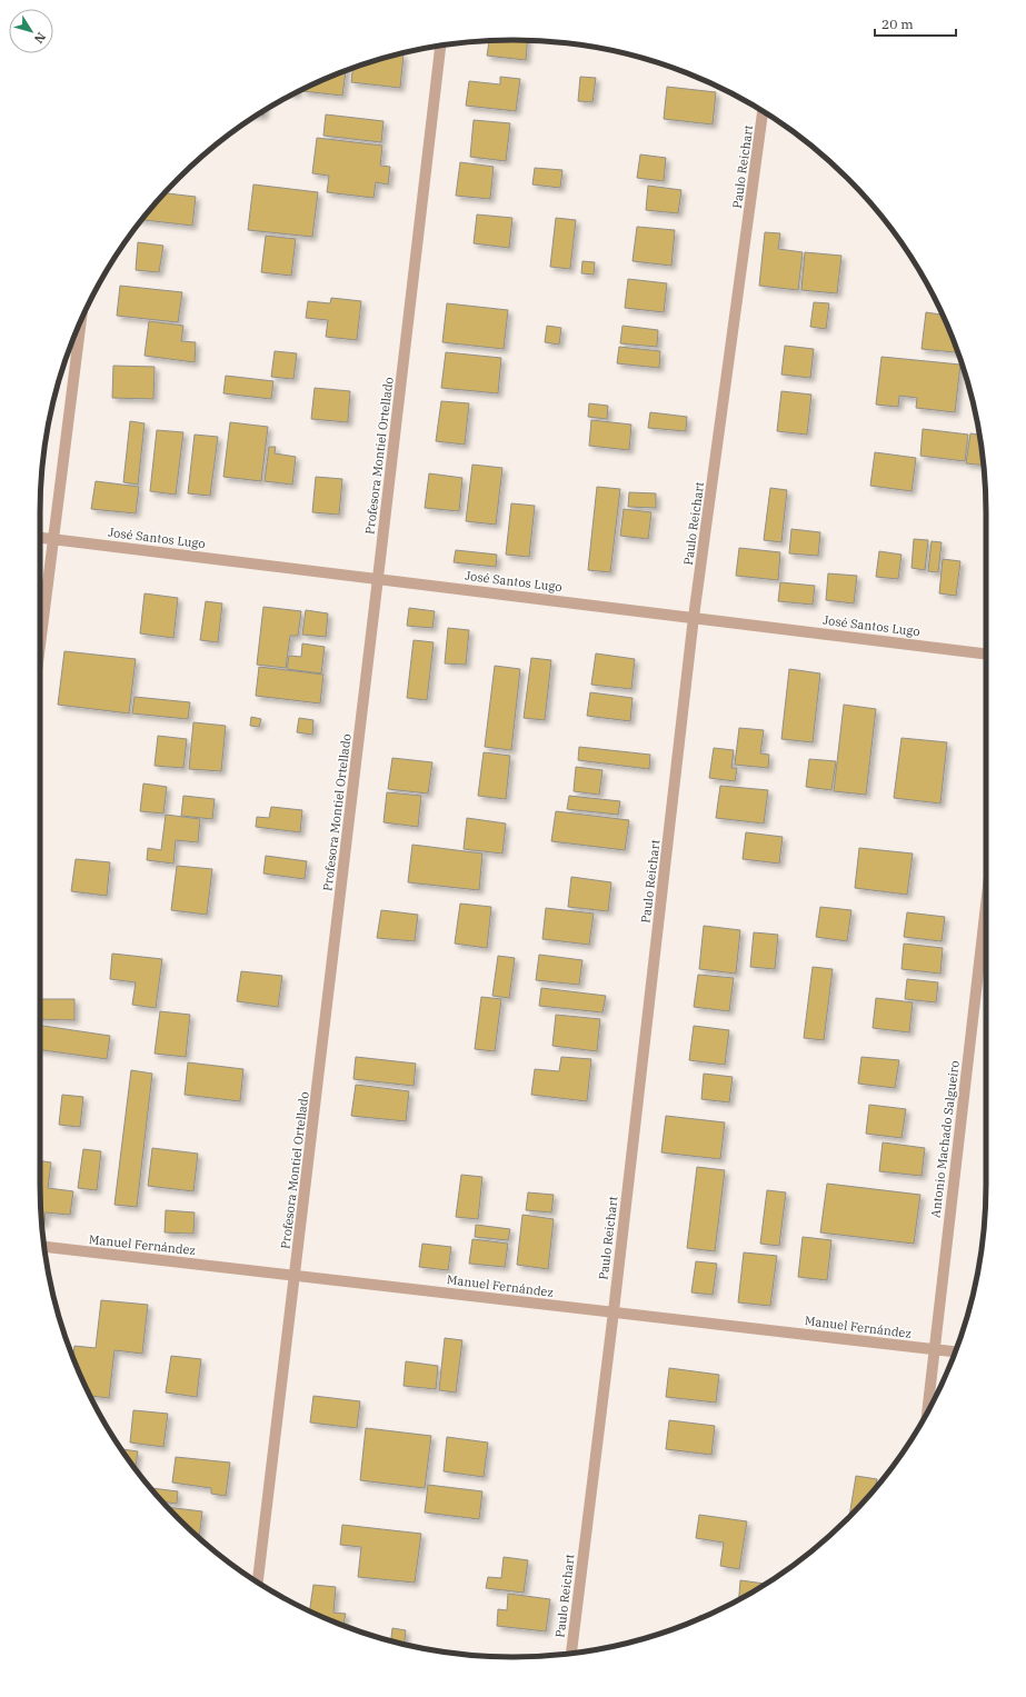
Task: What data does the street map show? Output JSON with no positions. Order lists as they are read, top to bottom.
{
  "streets": {
    "street": [
      "Paulo Reichart",
      "Profesora Montiel Ortellado",
      "José Santos Lugo",
      "Antonio Machado Salgueiro",
      "Manuel Fernández"
    ]
  },
  "crossings": [
    ["Paulo Reichart", "José Santos Lugo"],
    ["Paulo Reichart", "Manuel Fernández"],
    ["Profesora Montiel Ortellado", "José Santos Lugo"],
    ["Profesora Montiel Ortellado", "Manuel Fernández"],
    ["Antonio Machado Salgueiro", "Manuel Fernández"]
  ],
  "scale_bar": "20 m",
  "north": "bottom right"
}
